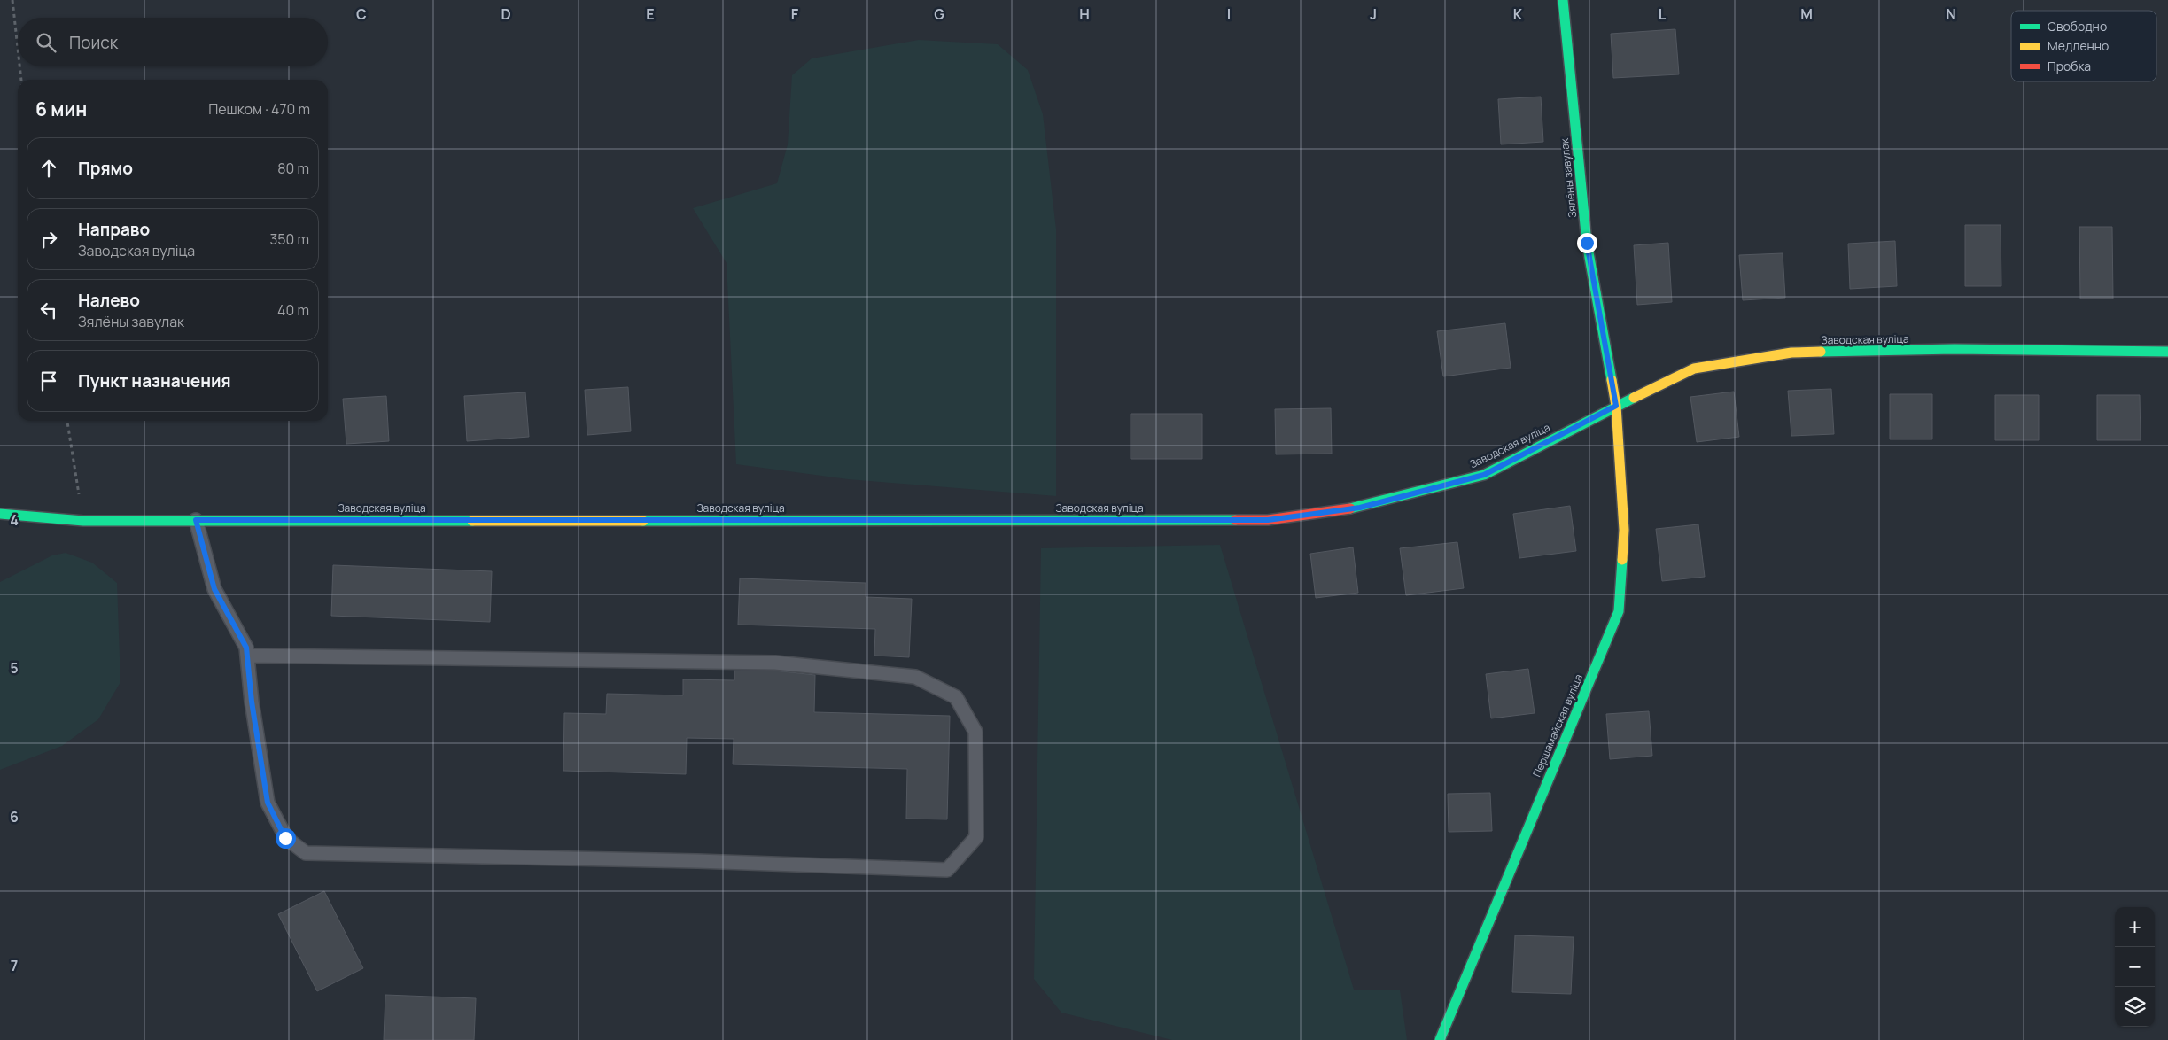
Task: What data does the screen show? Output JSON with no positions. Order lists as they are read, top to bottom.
{
  "streets": {
    "street": ["Зялёны завулак", "Заводская вуліца", "Першамайская вуліца"]
  },
  "crossings": [
    ["Зялёны завулак", "Заводская вуліца"],
    ["Зялёны завулак", "Першамайская вуліца"],
    ["Заводская вуліца", "Першамайская вуліца"]
  ],
  "legend": ["Свободно", "Медленно", "Пробка"],
  "page": {
    "search": "Поиск",
    "heading": ["6 мин", "Пешком · 470 m"],
    "list": [
      ["Прямо", "80 m"],
      ["Направо", "Заводская вуліца", "350 m"],
      ["Налево", "Зялёны завулак", "40 m"],
      "Пункт назначения"
    ],
    "map_buttons": ["+", "−"]
  },
  "grid": {
    "columns": [
      "C",
      "D",
      "E",
      "F",
      "G",
      "H",
      "I",
      "J",
      "K",
      "L",
      "M",
      "N"
    ],
    "rows": [
      "4",
      "5",
      "6",
      "7"
    ]
  }
}
